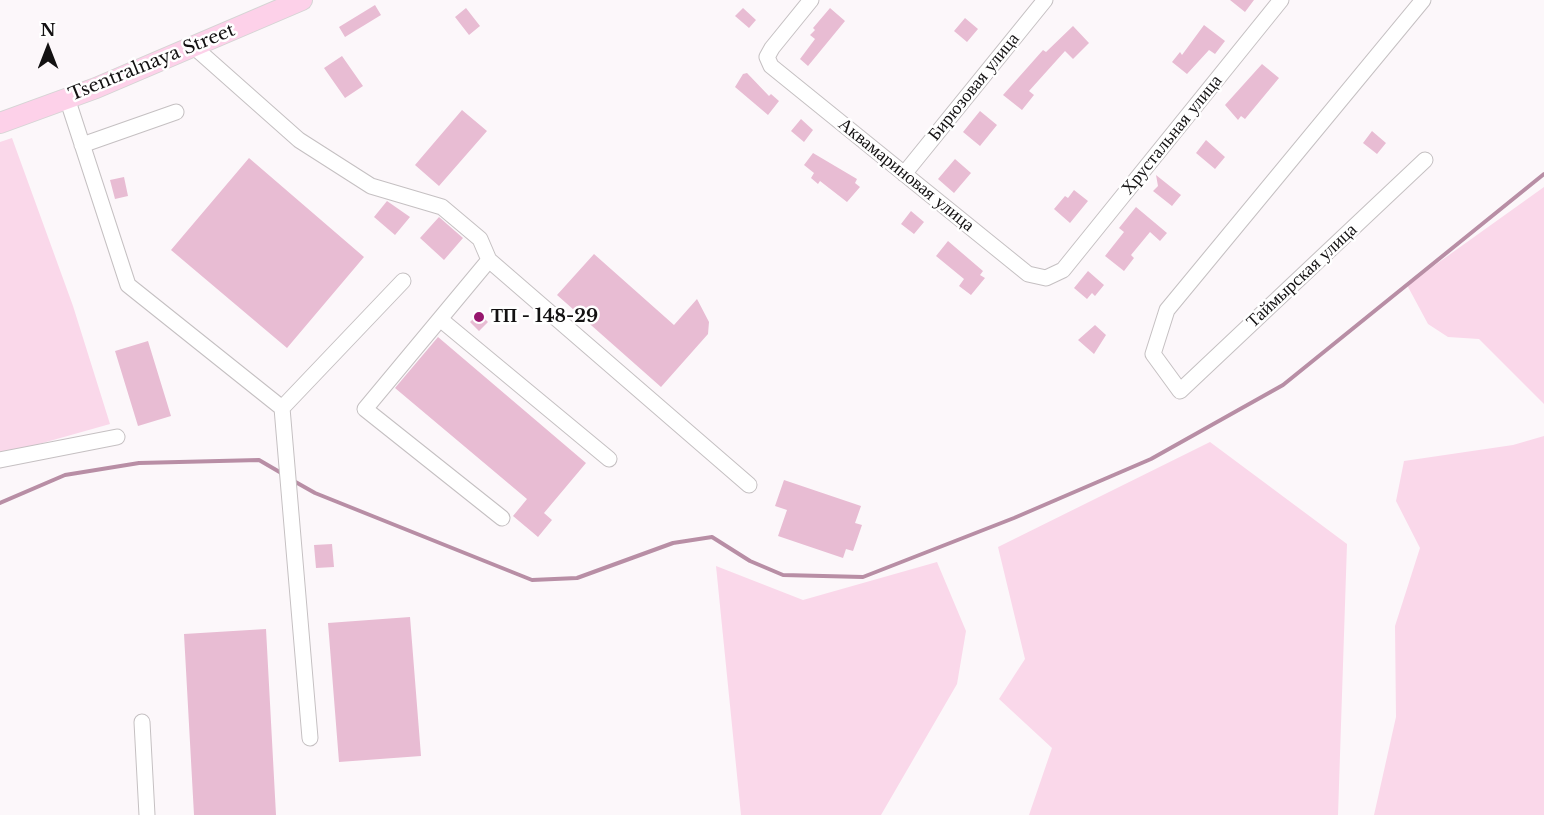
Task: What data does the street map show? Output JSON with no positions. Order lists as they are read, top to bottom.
{
  "streets": {
    "main road": ["Tsentralnaya Street"],
    "street": [
      "Бирюзовая улица",
      "Хрустальная улица",
      "Аквамариновая улица",
      "Таймырская улица"
    ]
  },
  "crossings": [
    ["Бирюзовая улица", "Аквамариновая улица"],
    ["Хрустальная улица", "Аквамариновая улица"]
  ],
  "places": ["ТП - 148-29"],
  "north": "top"
}
